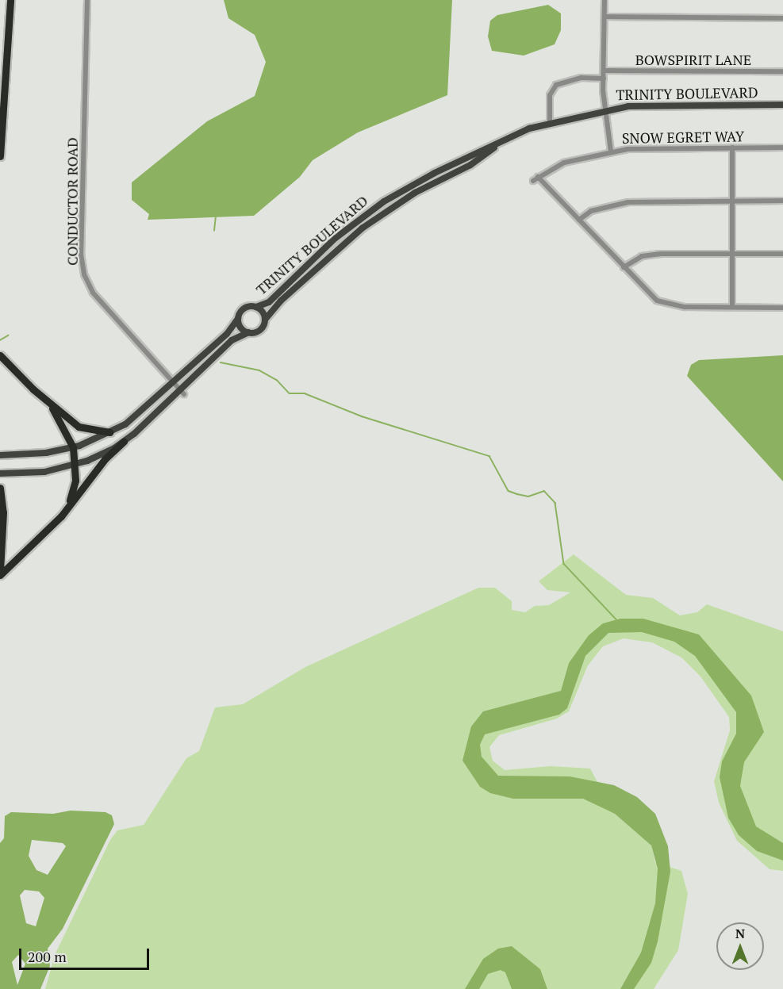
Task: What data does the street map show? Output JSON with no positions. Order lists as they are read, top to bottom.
{
  "streets": {
    "main road": ["TRINITY BOULEVARD"],
    "street": ["BOWSPIRIT LANE", "SNOW EGRET WAY", "CONDUCTOR ROAD"]
  },
  "crossings": [
    ["TRINITY BOULEVARD", "CONDUCTOR ROAD"]
  ],
  "scale_bar": "200 m",
  "north": "top"
}
